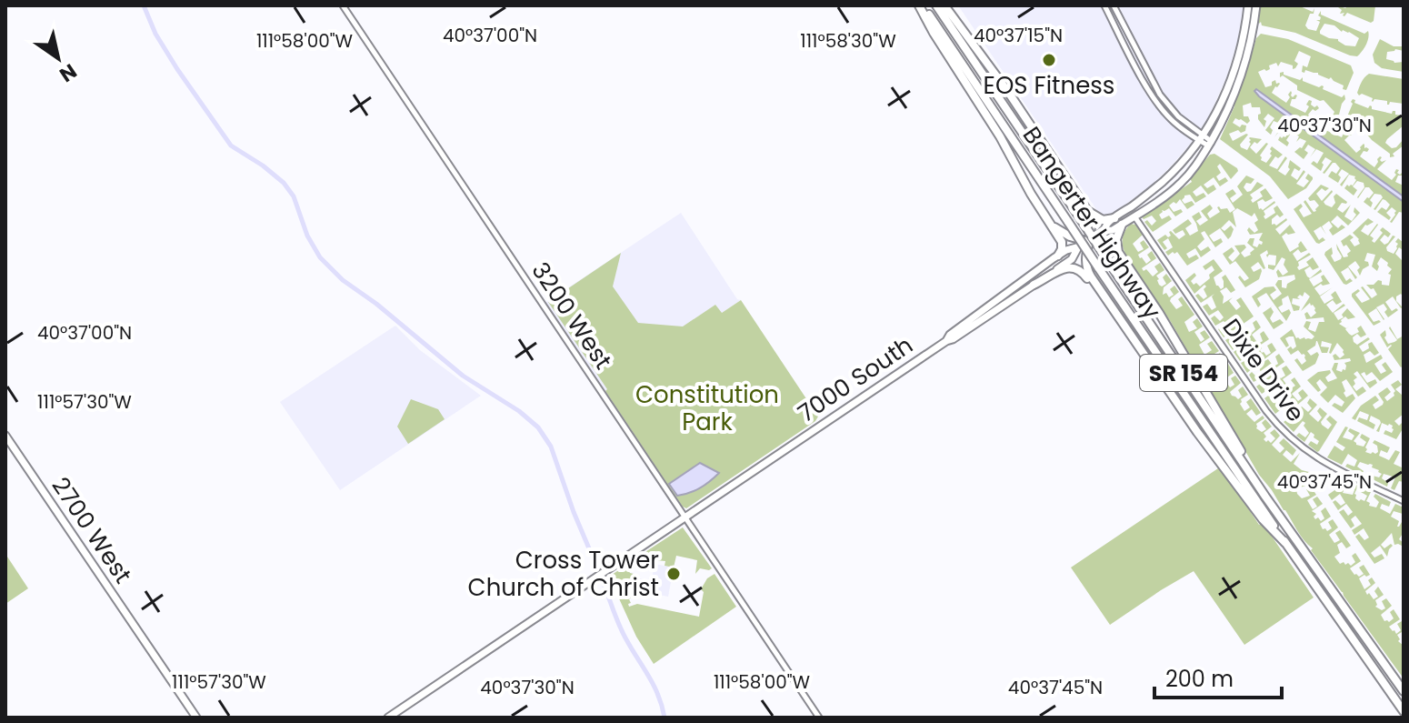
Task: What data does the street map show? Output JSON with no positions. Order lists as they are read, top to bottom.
{
  "streets": {
    "highway": ["Bangerter Highway", "SR 154"],
    "main road": ["7000 South", "2700 West"],
    "street": ["3200 West", "Dixie Drive"]
  },
  "crossings": [
    ["3200 West", "7000 South"],
    ["Dixie Drive", "7000 South"]
  ],
  "parks": ["Constitution Park"],
  "places": ["EOS Fitness", "Cross Tower Church of Christ"],
  "scale_bar": "200 m",
  "north": "bottom right",
  "coordinates": [
    "40°37'00\"N",
    "40°37'15\"N",
    "111°58'00\"W",
    "111°58'30\"W",
    "40°37'30\"N",
    "111°57'30\"W",
    "40°37'45\"N"
  ]
}
